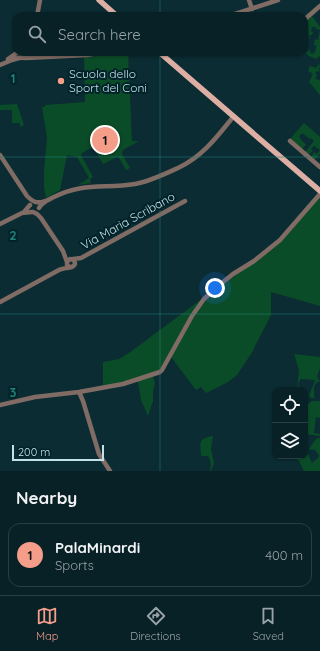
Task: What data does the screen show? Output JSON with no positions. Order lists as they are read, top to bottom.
{
  "streets": {
    "street": ["Via Maria Scribano"]
  },
  "places": ["Scuola dello Sport del Coni"],
  "scale_bar": "200 m",
  "page": {
    "search": "Search here",
    "pins": "1",
    "scale": "200 m",
    "heading": "Nearby",
    "list": [
      {
        "mark": "1",
        "name": "PalaMinardi",
        "note": "Sports",
        "value": "400 m"
      }
    ],
    "nav": ["Map", "Directions", "Saved"]
  },
  "grid": {
    "rows": ["1", "2", "3"]
  }
}
